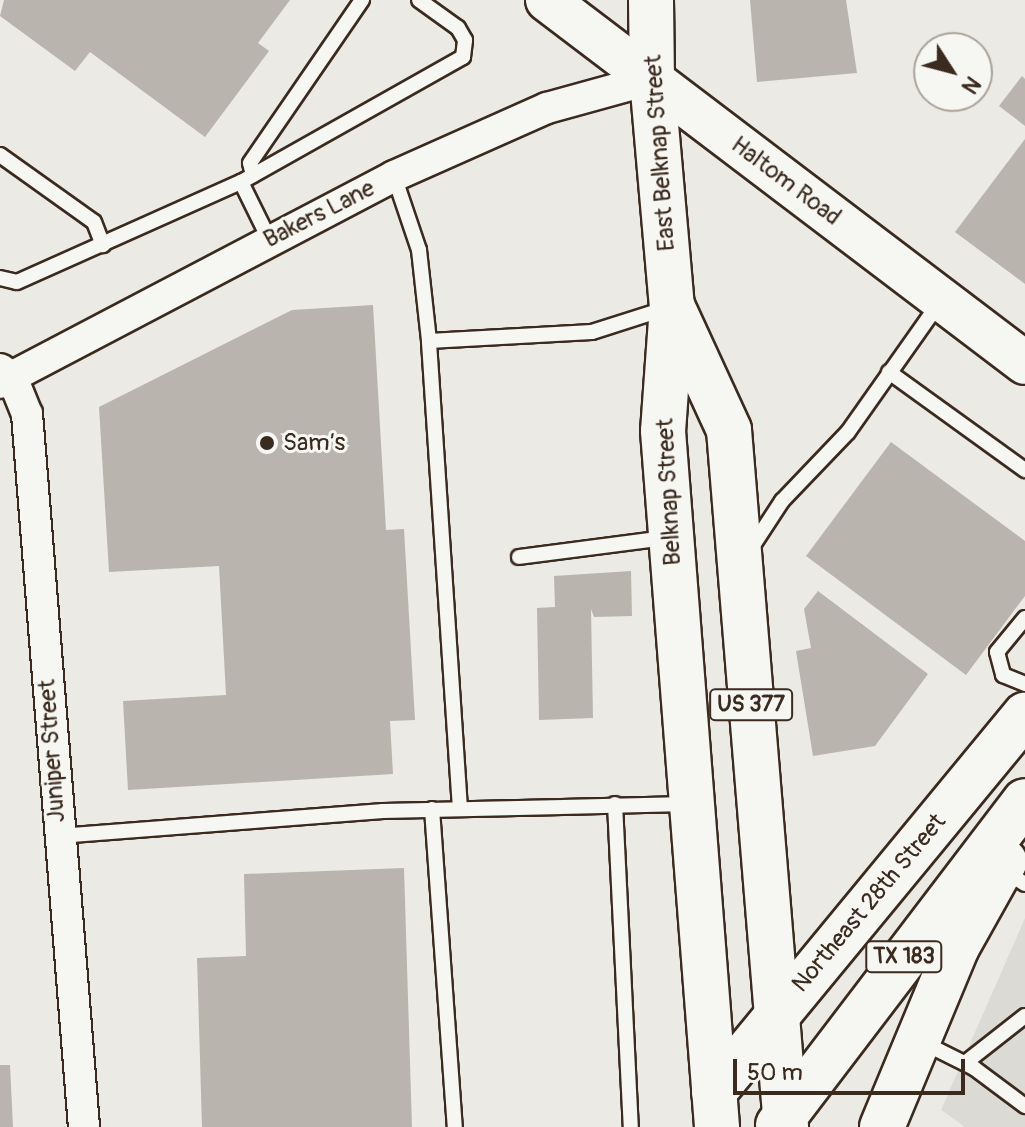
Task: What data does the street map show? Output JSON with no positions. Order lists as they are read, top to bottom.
{
  "streets": {
    "main road": [
      "East Belknap Street",
      "Haltom Road",
      "Belknap Street",
      "US 377",
      "Northeast 28th Street",
      "TX 183"
    ],
    "street": ["Bakers Lane", "Juniper Street"]
  },
  "crossings": [
    ["East Belknap Street", "Haltom Road"],
    ["East Belknap Street", "Bakers Lane"],
    ["East Belknap Street", "Belknap Street"],
    ["East Belknap Street", "US 377"],
    ["Haltom Road", "Bakers Lane"],
    ["Bakers Lane", "Juniper Street"],
    ["Belknap Street", "US 377"],
    ["Belknap Street", "Northeast 28th Street"],
    ["US 377", "Northeast 28th Street"],
    ["US 377", "TX 183"]
  ],
  "places": ["Sam’s"],
  "scale_bar": "50 m",
  "north": "bottom right"
}
